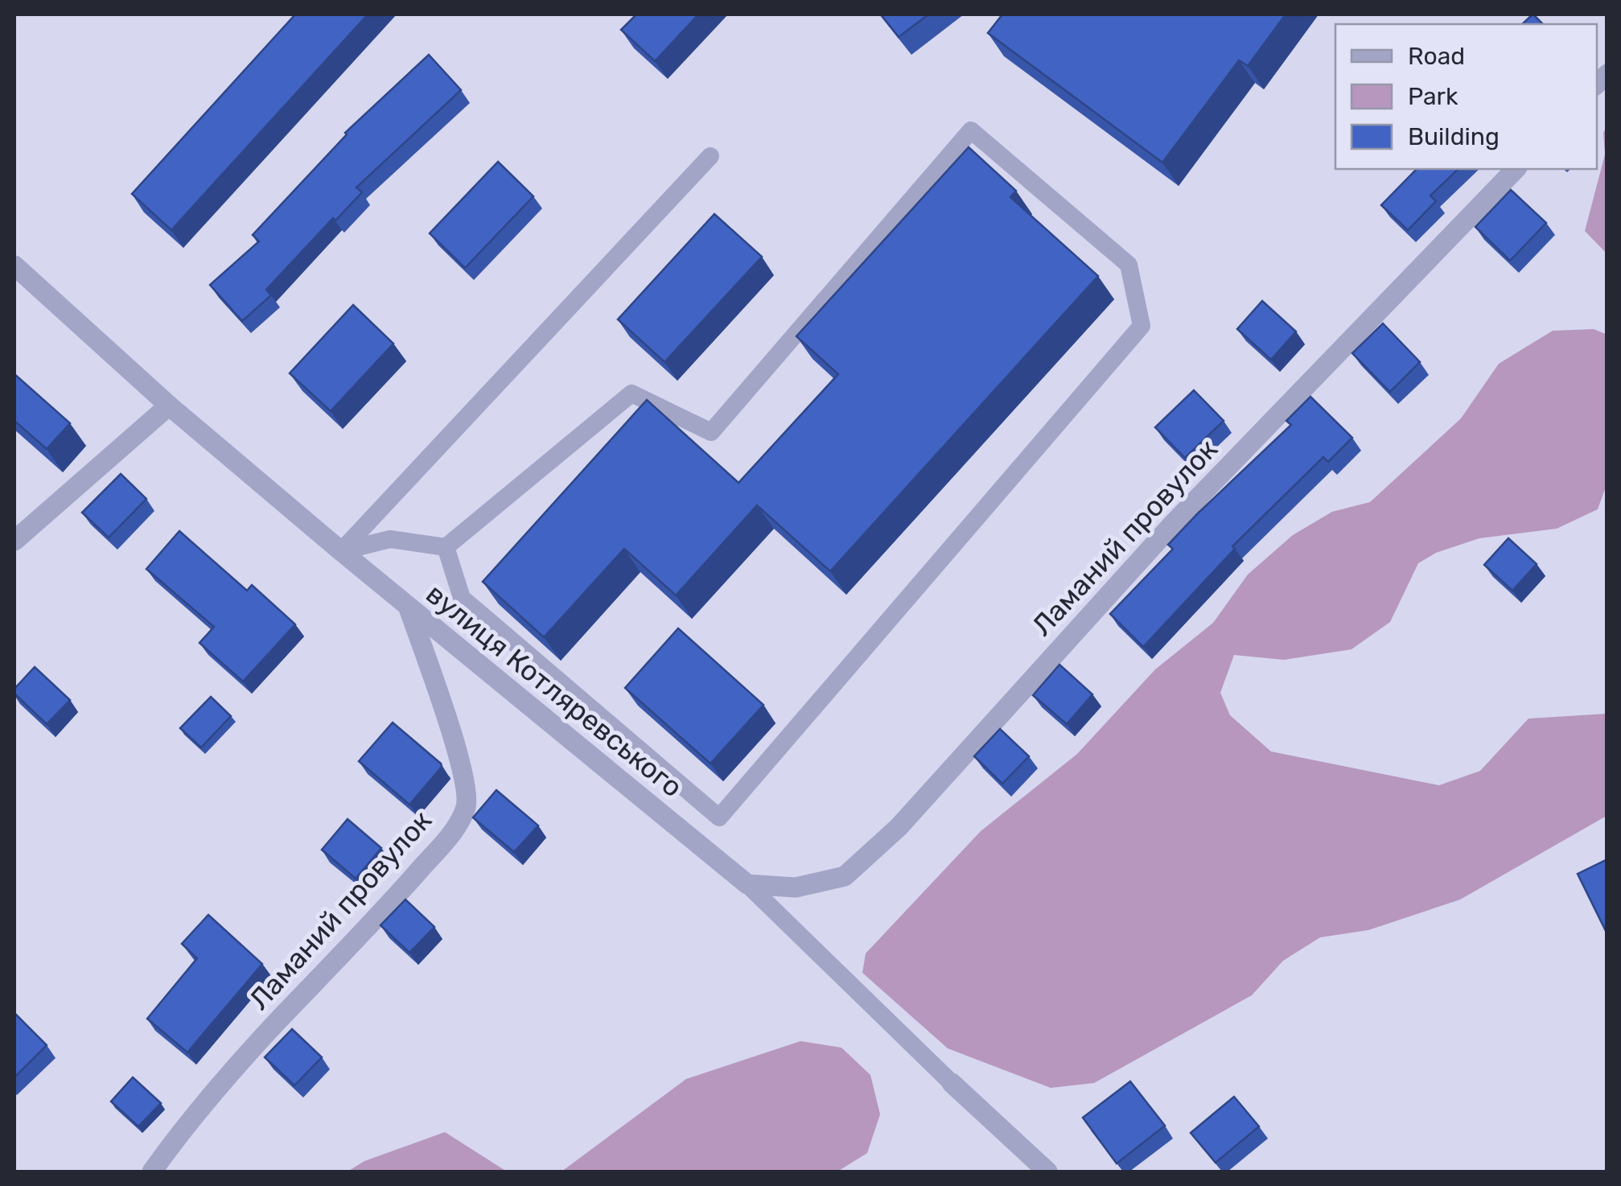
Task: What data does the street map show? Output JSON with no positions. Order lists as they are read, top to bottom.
{
  "streets": {
    "street": ["Ламаний провулок", "вулиця Котляревського"]
  },
  "crossings": [
    ["Ламаний провулок", "вулиця Котляревського"]
  ],
  "legend": ["Road", "Park", "Building"]
}
